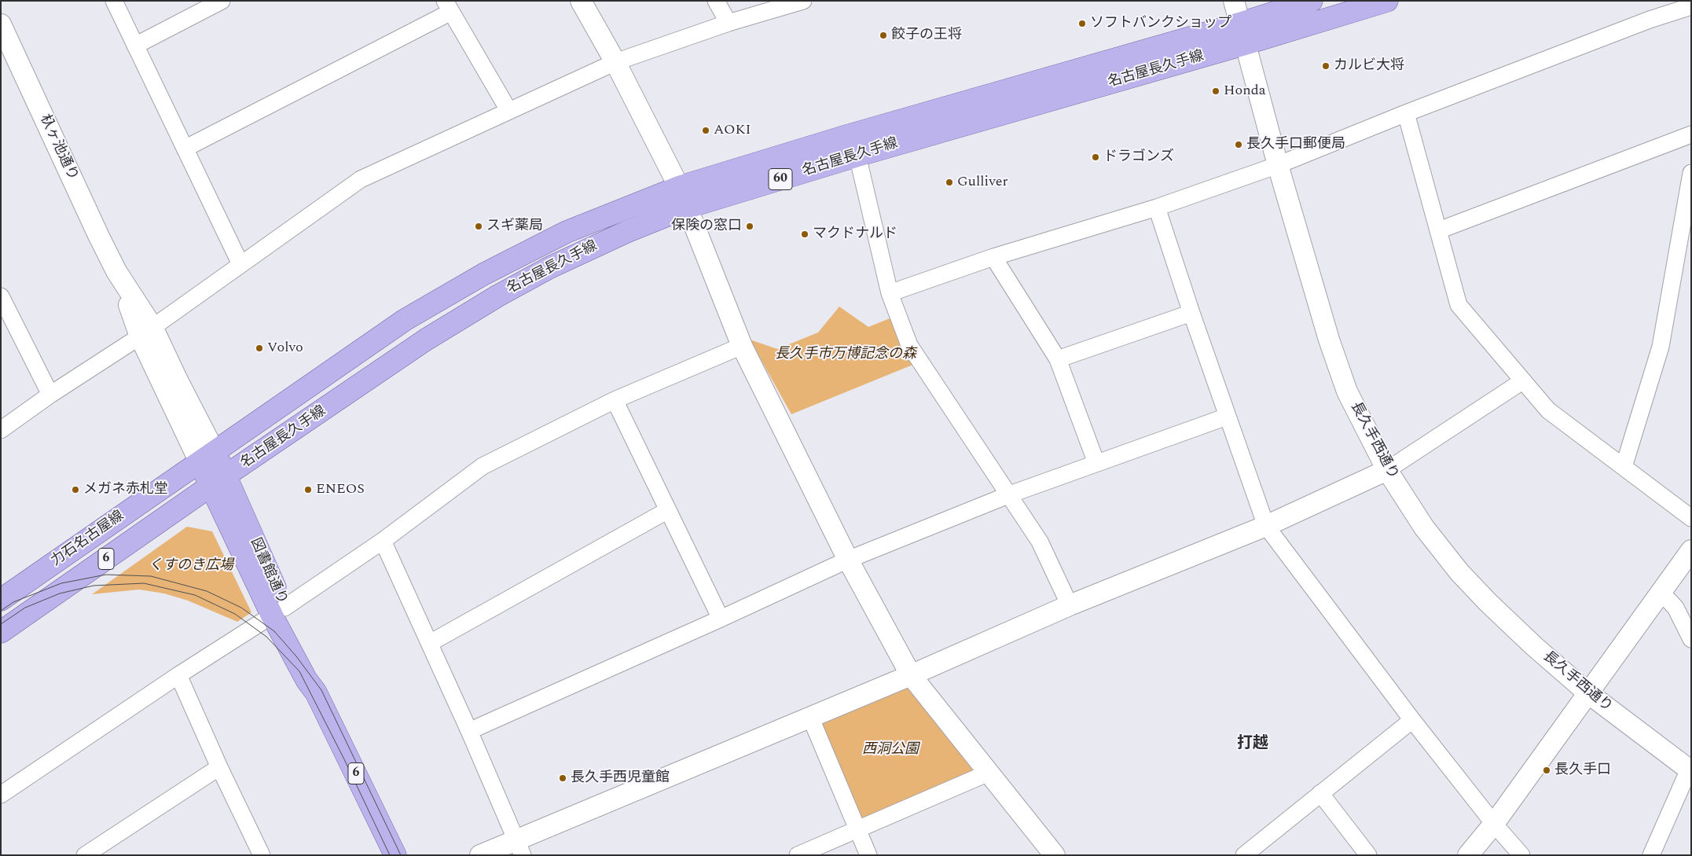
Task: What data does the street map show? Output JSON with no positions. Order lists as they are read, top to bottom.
{
  "streets": {
    "main road": [
      "名古屋長久手線",
      "60",
      "力石名古屋線",
      "6",
      "図書館通り"
    ],
    "street": ["杁ヶ池通り", "長久手西通り"]
  },
  "crossings": [
    ["名古屋長久手線", "杁ヶ池通り"],
    ["名古屋長久手線", "長久手西通り"],
    ["名古屋長久手線", "力石名古屋線"],
    ["名古屋長久手線", "図書館通り"],
    ["杁ヶ池通り", "力石名古屋線"],
    ["杁ヶ池通り", "図書館通り"],
    ["力石名古屋線", "図書館通り"]
  ],
  "districts": ["打越"],
  "parks": ["長久手市万博記念の森", "くすのき広場", "西洞公園"],
  "places": [
    "ソフトバンクショップ",
    "餃子の王将",
    "カルビ大将",
    "Honda",
    "AOKI",
    "長久手口郵便局",
    "ドラゴンズ",
    "Gulliver",
    "スギ薬局",
    "保険の窓口",
    "マクドナルド",
    "Volvo",
    "メガネ赤札堂",
    "ENEOS",
    "長久手口",
    "長久手西児童館"
  ]
}
